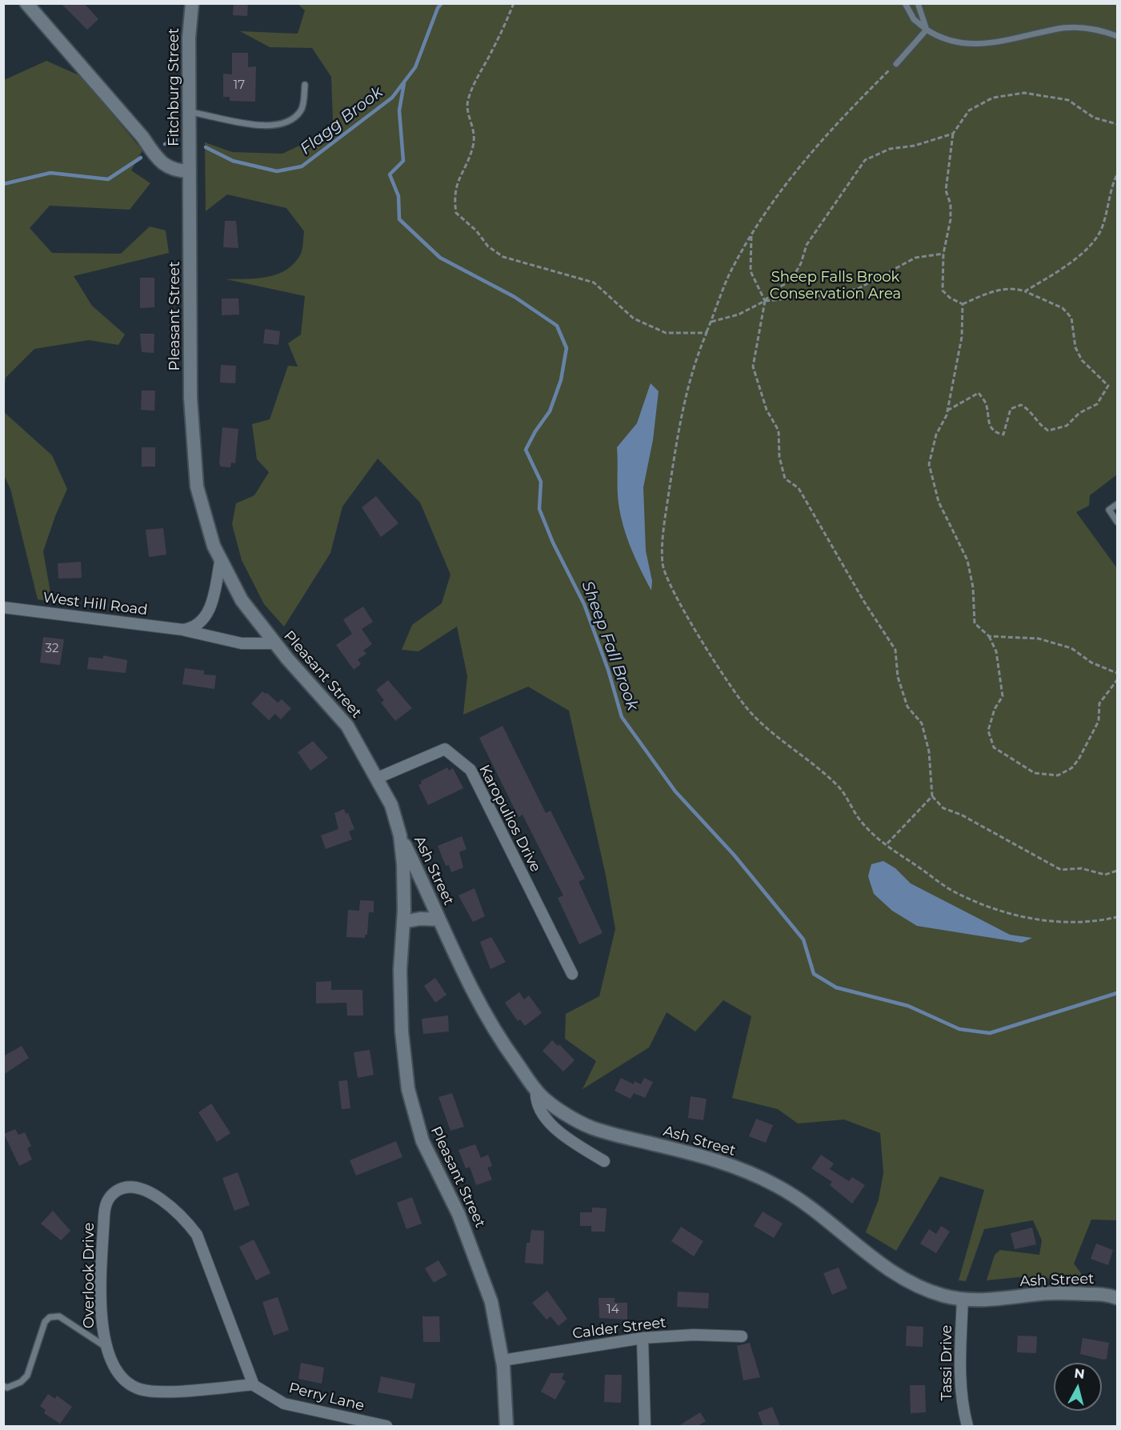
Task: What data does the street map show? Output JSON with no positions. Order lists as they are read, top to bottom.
{
  "streets": {
    "street": [
      "Fitchburg Street",
      "Pleasant Street",
      "West Hill Road",
      "Karopulios Drive",
      "Ash Street",
      "Overlook Drive",
      "Calder Street",
      "Tassi Drive",
      "Perry Lane"
    ]
  },
  "crossings": [
    ["Fitchburg Street", "Pleasant Street"],
    ["Pleasant Street", "West Hill Road"],
    ["Pleasant Street", "Karopulios Drive"],
    ["Pleasant Street", "Ash Street"],
    ["Pleasant Street", "Calder Street"],
    ["Ash Street", "Tassi Drive"],
    ["Overlook Drive", "Perry Lane"]
  ],
  "water": ["Flagg Brook", "Sheep Fall Brook"],
  "parks": ["Sheep Falls Brook Conservation Area"],
  "house_numbers": ["17", "32", "14"],
  "north": "top"
}
